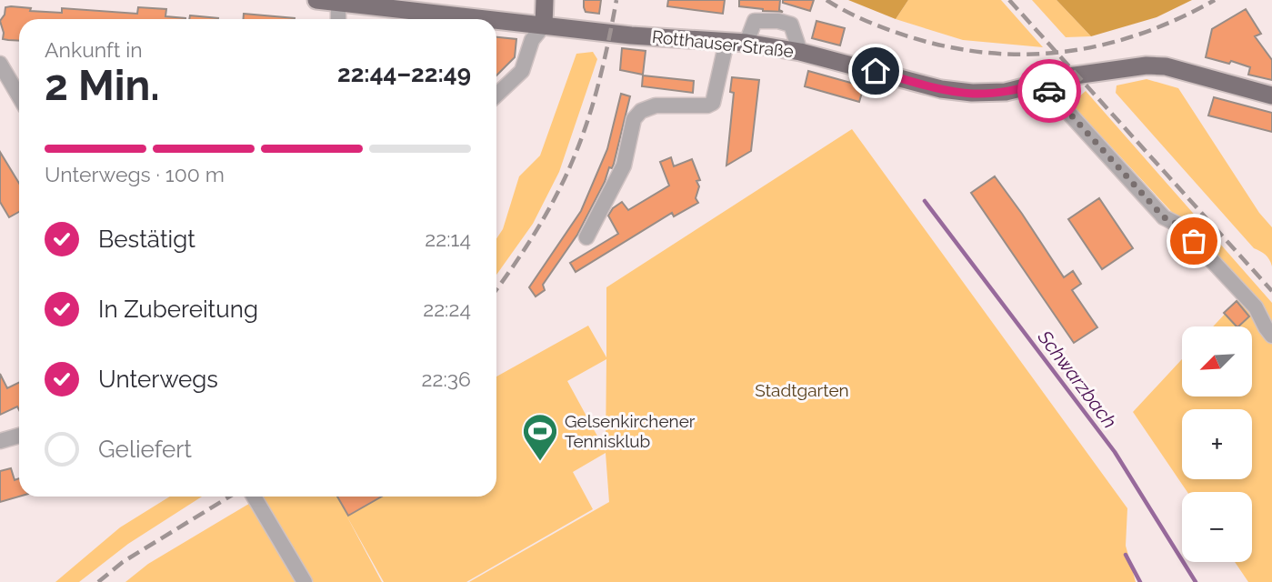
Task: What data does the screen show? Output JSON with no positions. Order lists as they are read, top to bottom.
{
  "streets": {
    "main road": ["Rotthauser Straße"]
  },
  "water": ["Schwarzbach"],
  "parks": ["Stadtgarten"],
  "places": {
    "sports": ["Gelsenkirchener Tennisklub"]
  },
  "north": "bottom left",
  "page": {
    "heading": ["2 Min.", "Ankunft in", "22:44–22:49"],
    "bar": "Unterwegs · 100 m",
    "list": [
      ["Bestätigt", "22:14"],
      ["In Zubereitung", "22:24"],
      ["Unterwegs", "22:36"],
      "Geliefert"
    ],
    "map_buttons": ["+", "−"]
  }
}
